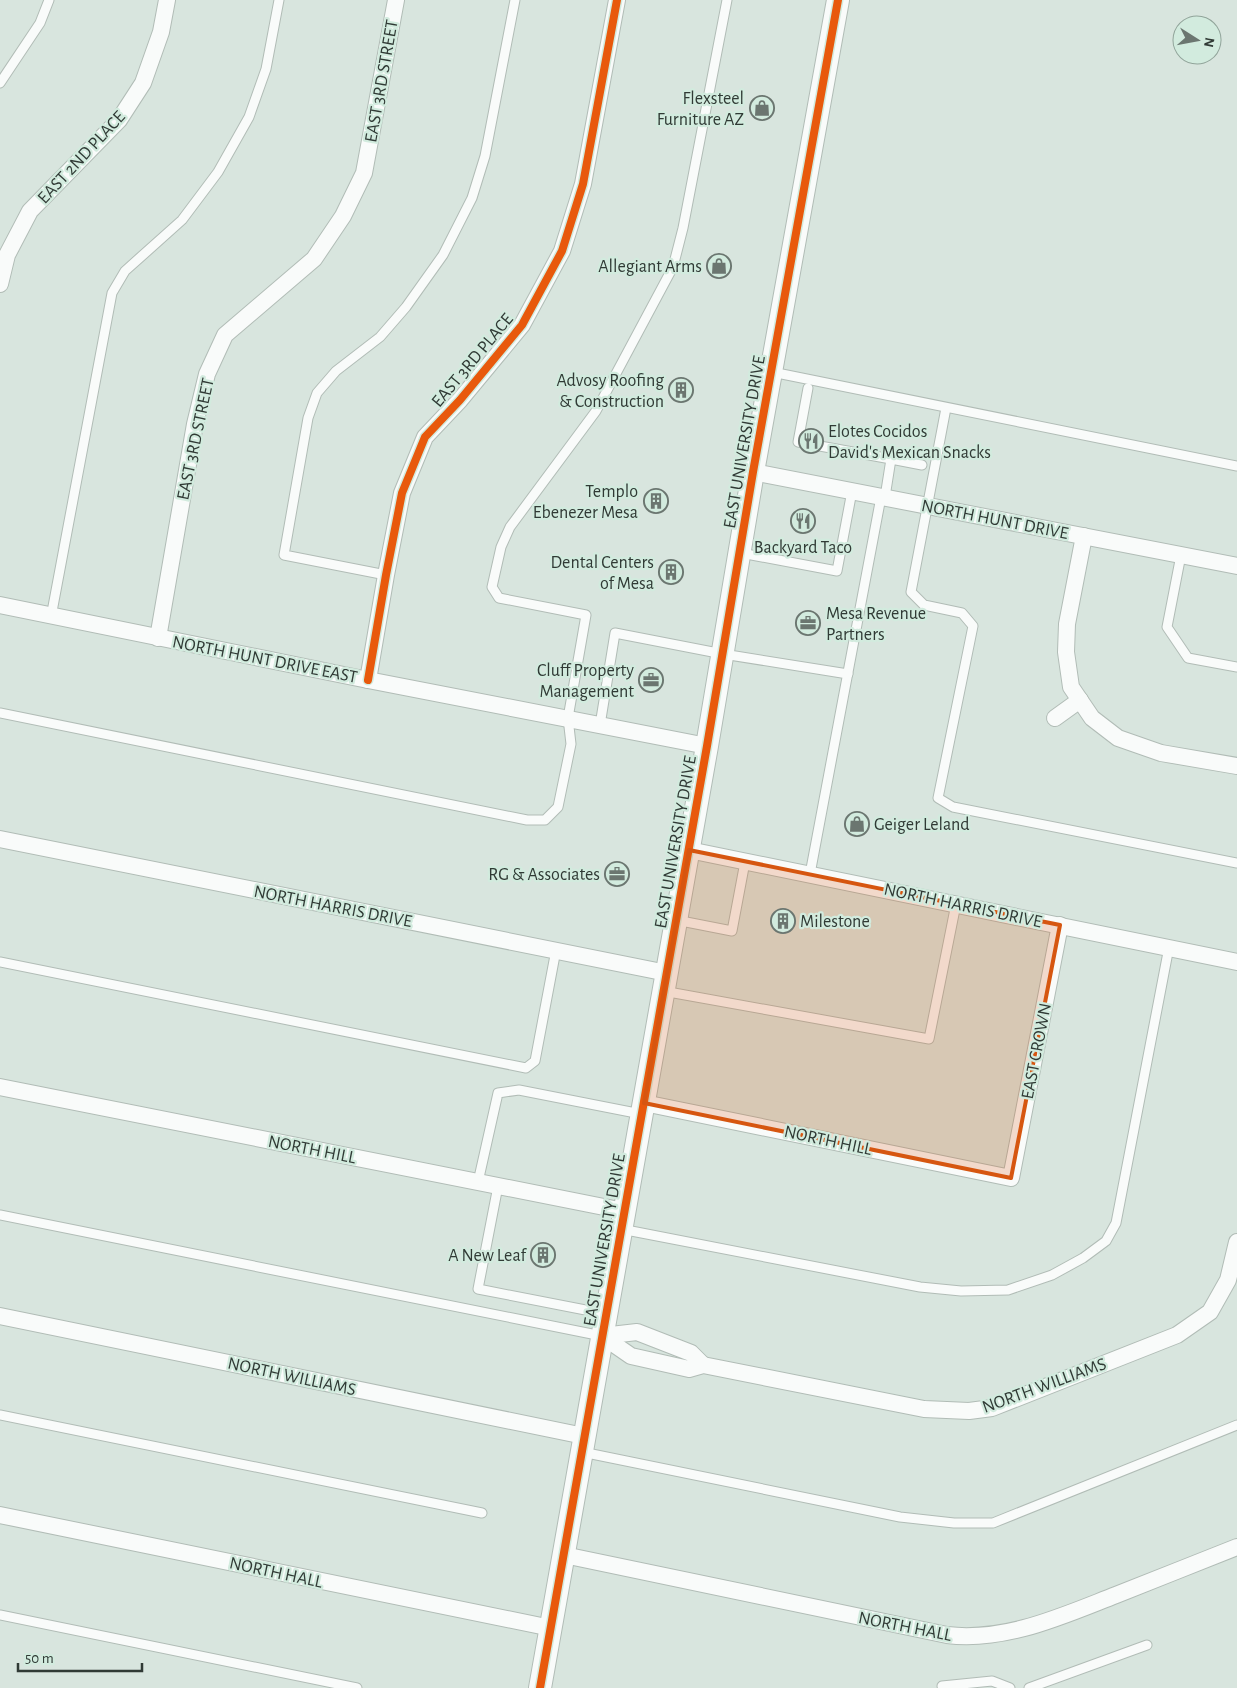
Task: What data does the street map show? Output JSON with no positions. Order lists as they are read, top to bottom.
{
  "streets": {
    "main road": ["EAST UNIVERSITY DRIVE"],
    "street": [
      "EAST 3RD STREET",
      "EAST 2ND PLACE",
      "EAST 3RD PLACE",
      "NORTH HUNT DRIVE",
      "NORTH HUNT DRIVE EAST",
      "NORTH HARRIS DRIVE",
      "EAST CROWN",
      "NORTH HILL",
      "NORTH WILLIAMS",
      "NORTH HALL"
    ]
  },
  "crossings": [
    ["EAST 3RD STREET", "NORTH HUNT DRIVE EAST"],
    ["EAST 3RD PLACE", "NORTH HUNT DRIVE EAST"],
    ["EAST UNIVERSITY DRIVE", "NORTH HUNT DRIVE"],
    ["EAST UNIVERSITY DRIVE", "NORTH HUNT DRIVE EAST"],
    ["EAST UNIVERSITY DRIVE", "NORTH HARRIS DRIVE"],
    ["EAST UNIVERSITY DRIVE", "NORTH HILL"],
    ["EAST UNIVERSITY DRIVE", "NORTH WILLIAMS"],
    ["EAST UNIVERSITY DRIVE", "NORTH HALL"],
    ["NORTH HARRIS DRIVE", "EAST CROWN"],
    ["EAST CROWN", "NORTH HILL"]
  ],
  "places": {
    "shop": ["Flexsteel Furniture AZ", "Allegiant Arms", "Geiger Leland"],
    "building": [
      "Advosy Roofing & Construction",
      "Templo Ebenezer Mesa",
      "Dental Centers of Mesa",
      "Milestone",
      "A New Leaf"
    ],
    "restaurant": ["Elotes Cocidos David's Mexican Snacks", "Backyard Taco"],
    "office": ["Mesa Revenue Partners", "Cluff Property Management", "RG & Associates"]
  },
  "scale_bar": "50 m",
  "north": "right"
}
